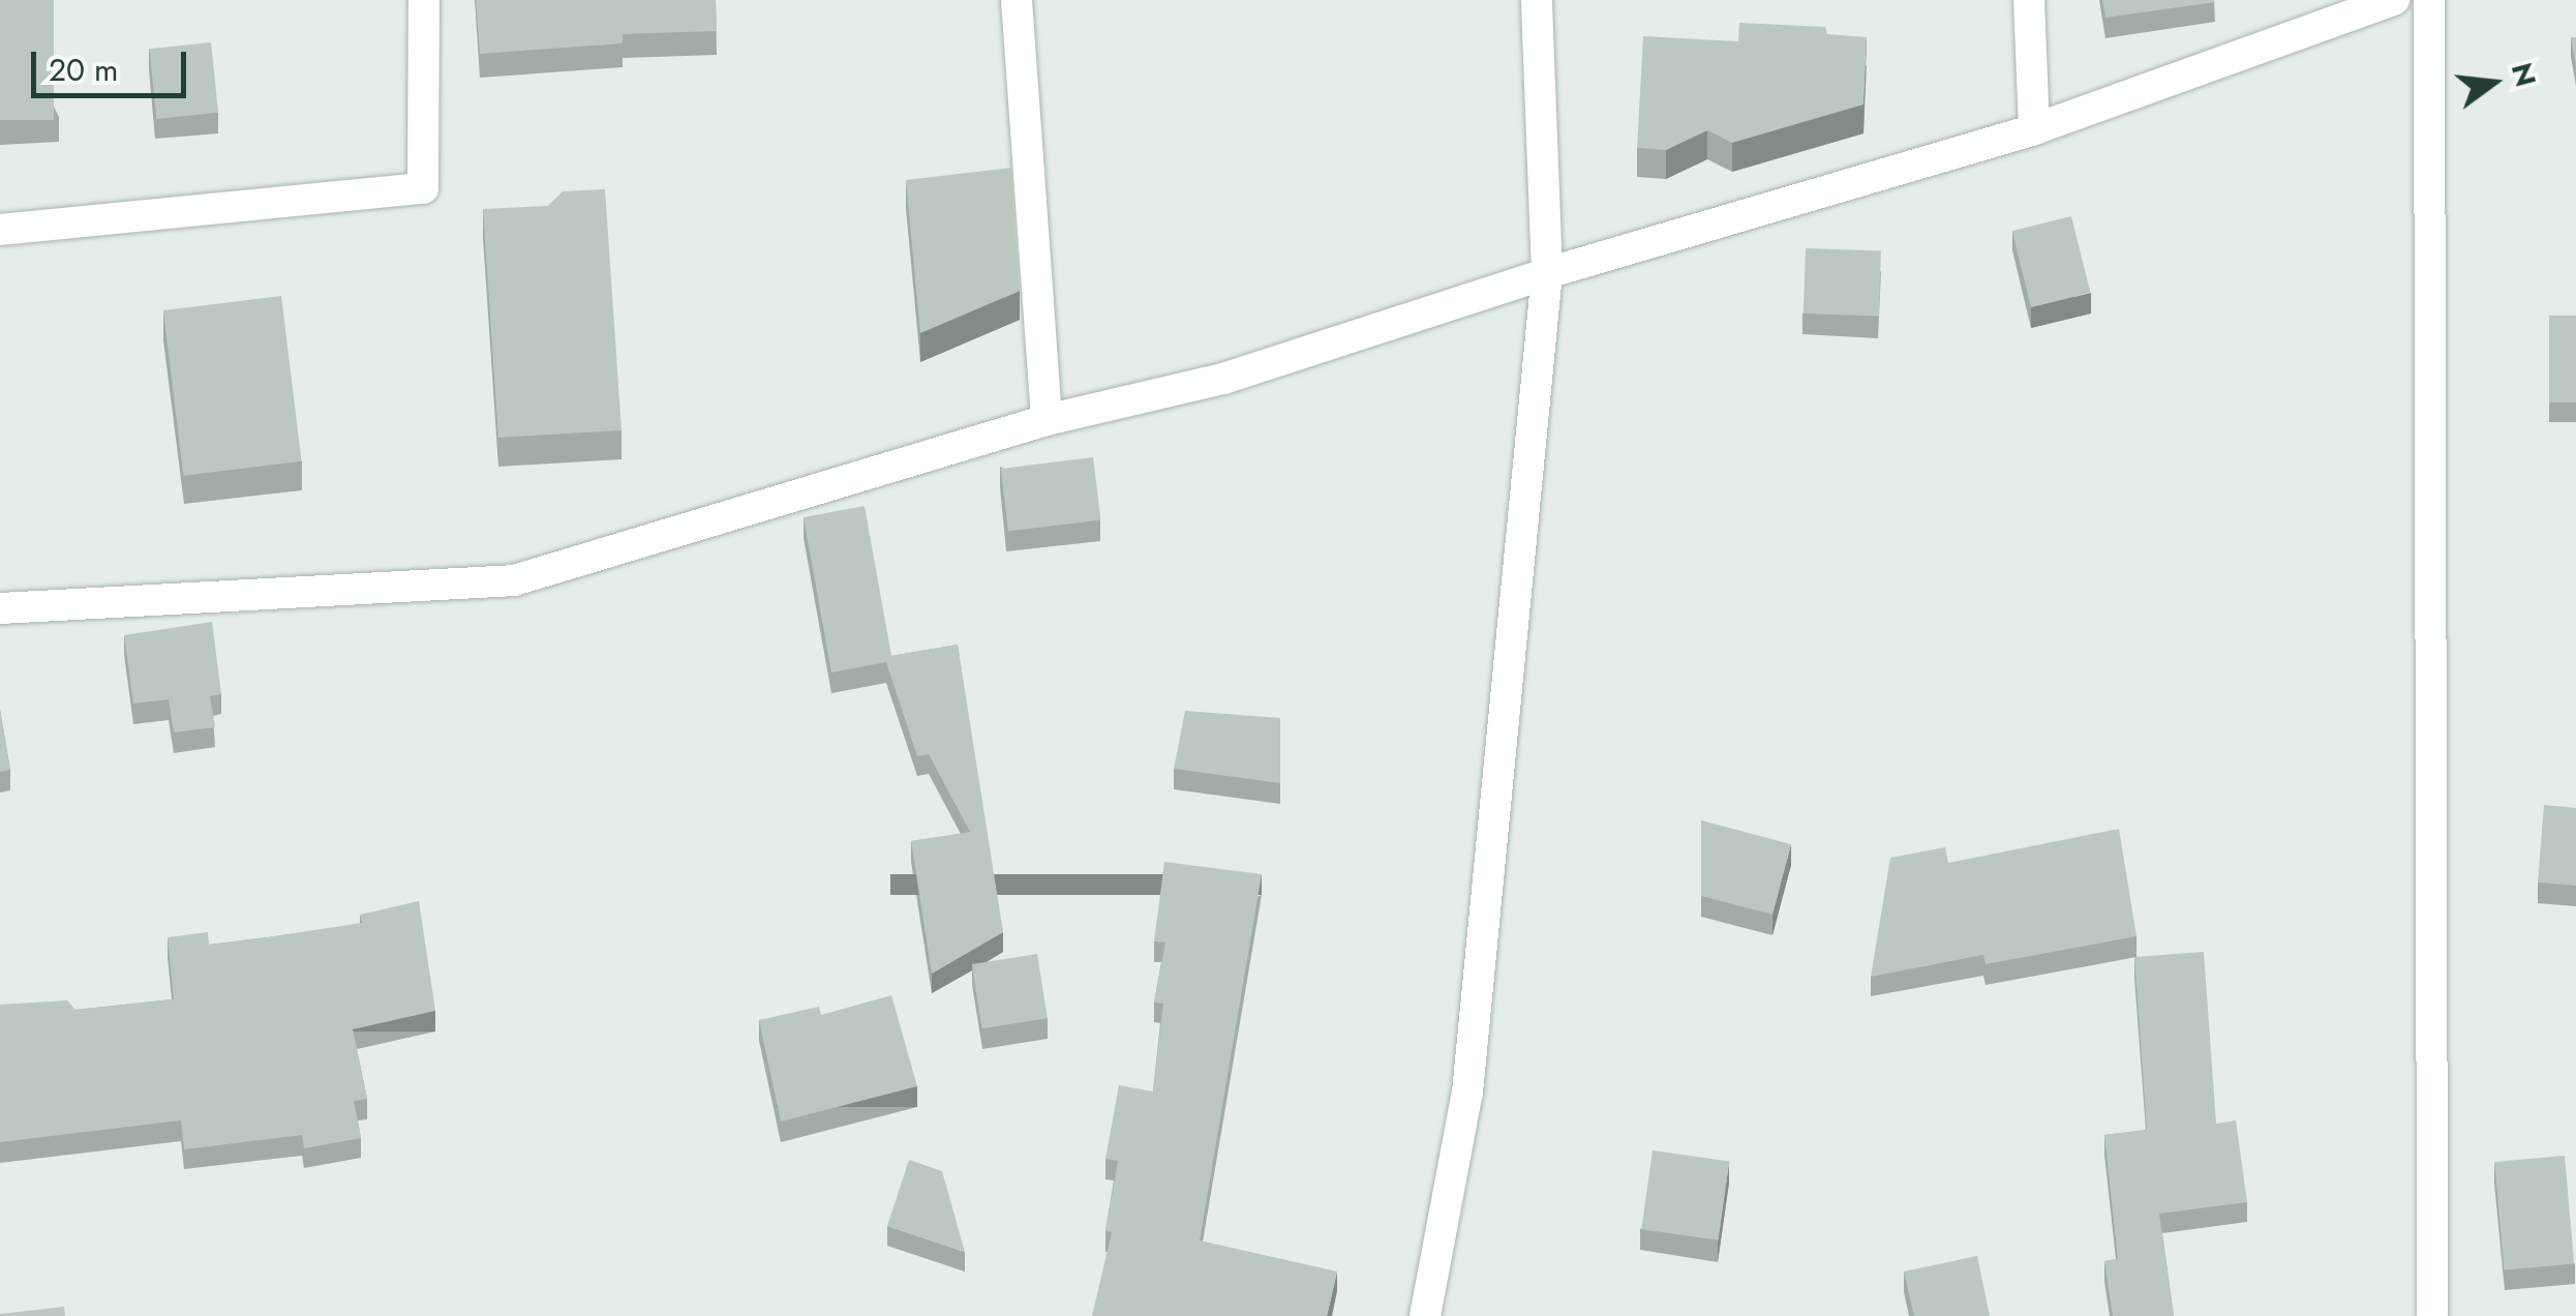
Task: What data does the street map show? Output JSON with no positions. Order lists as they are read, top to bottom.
{
  "scale_bar": "20 m",
  "north": "right"
}
